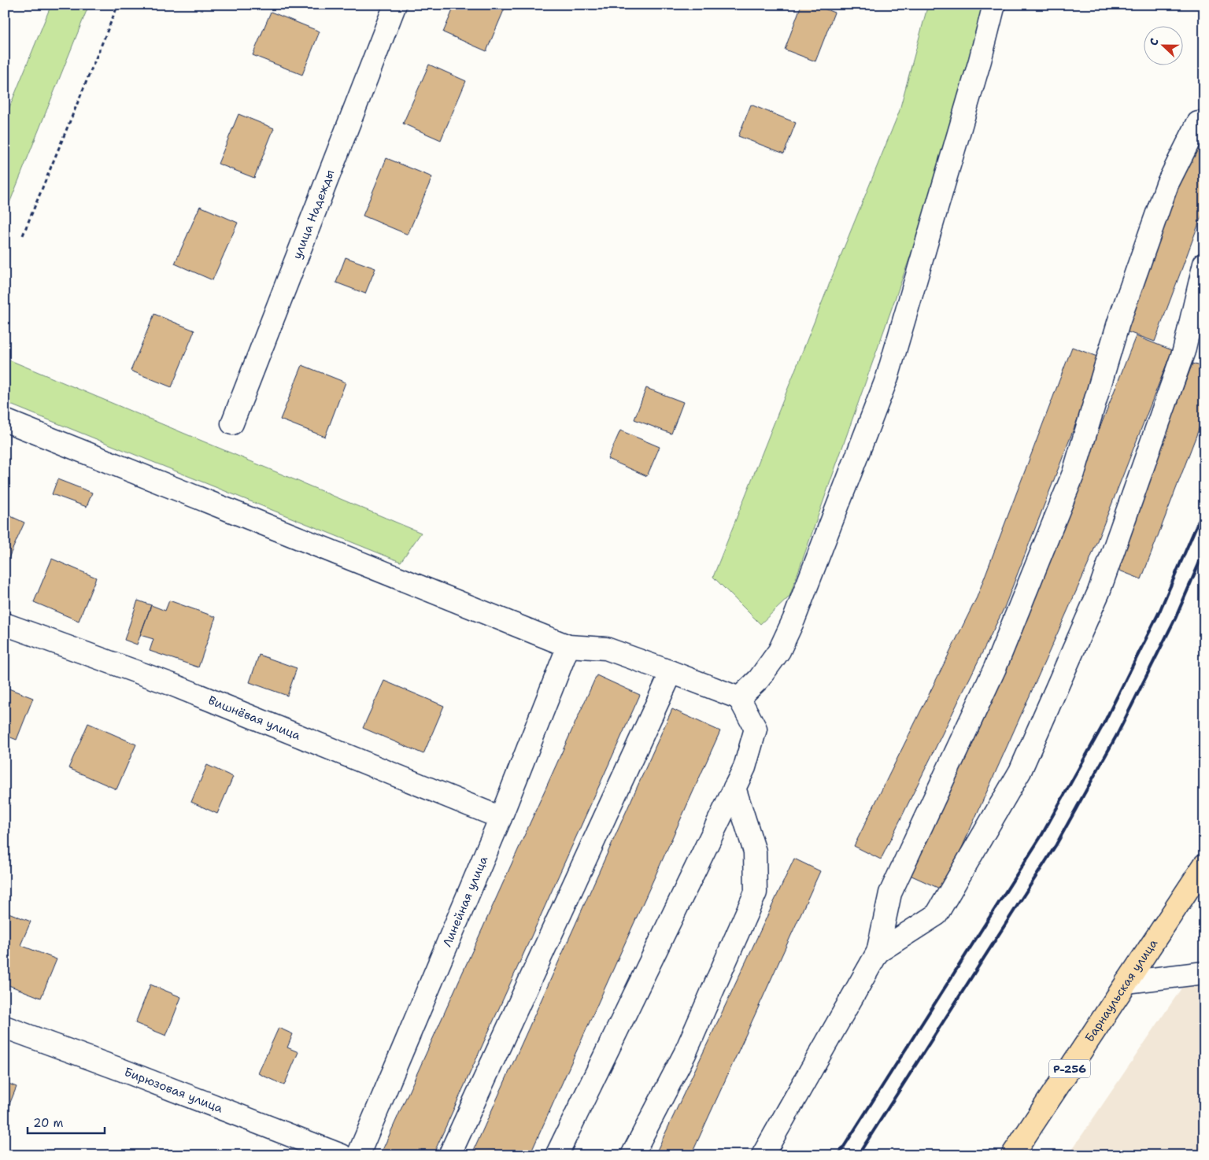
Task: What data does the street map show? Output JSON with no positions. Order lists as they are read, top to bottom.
{
  "streets": {
    "highway": ["Барнаульская улица", "Р-256"],
    "street": [
      "улица Надежды",
      "Вишнёвая улица",
      "Линейная улица",
      "Бирюзовая улица"
    ]
  },
  "crossings": [
    ["Вишнёвая улица", "Линейная улица"]
  ],
  "scale_bar": "20 m",
  "north": "left"
}
